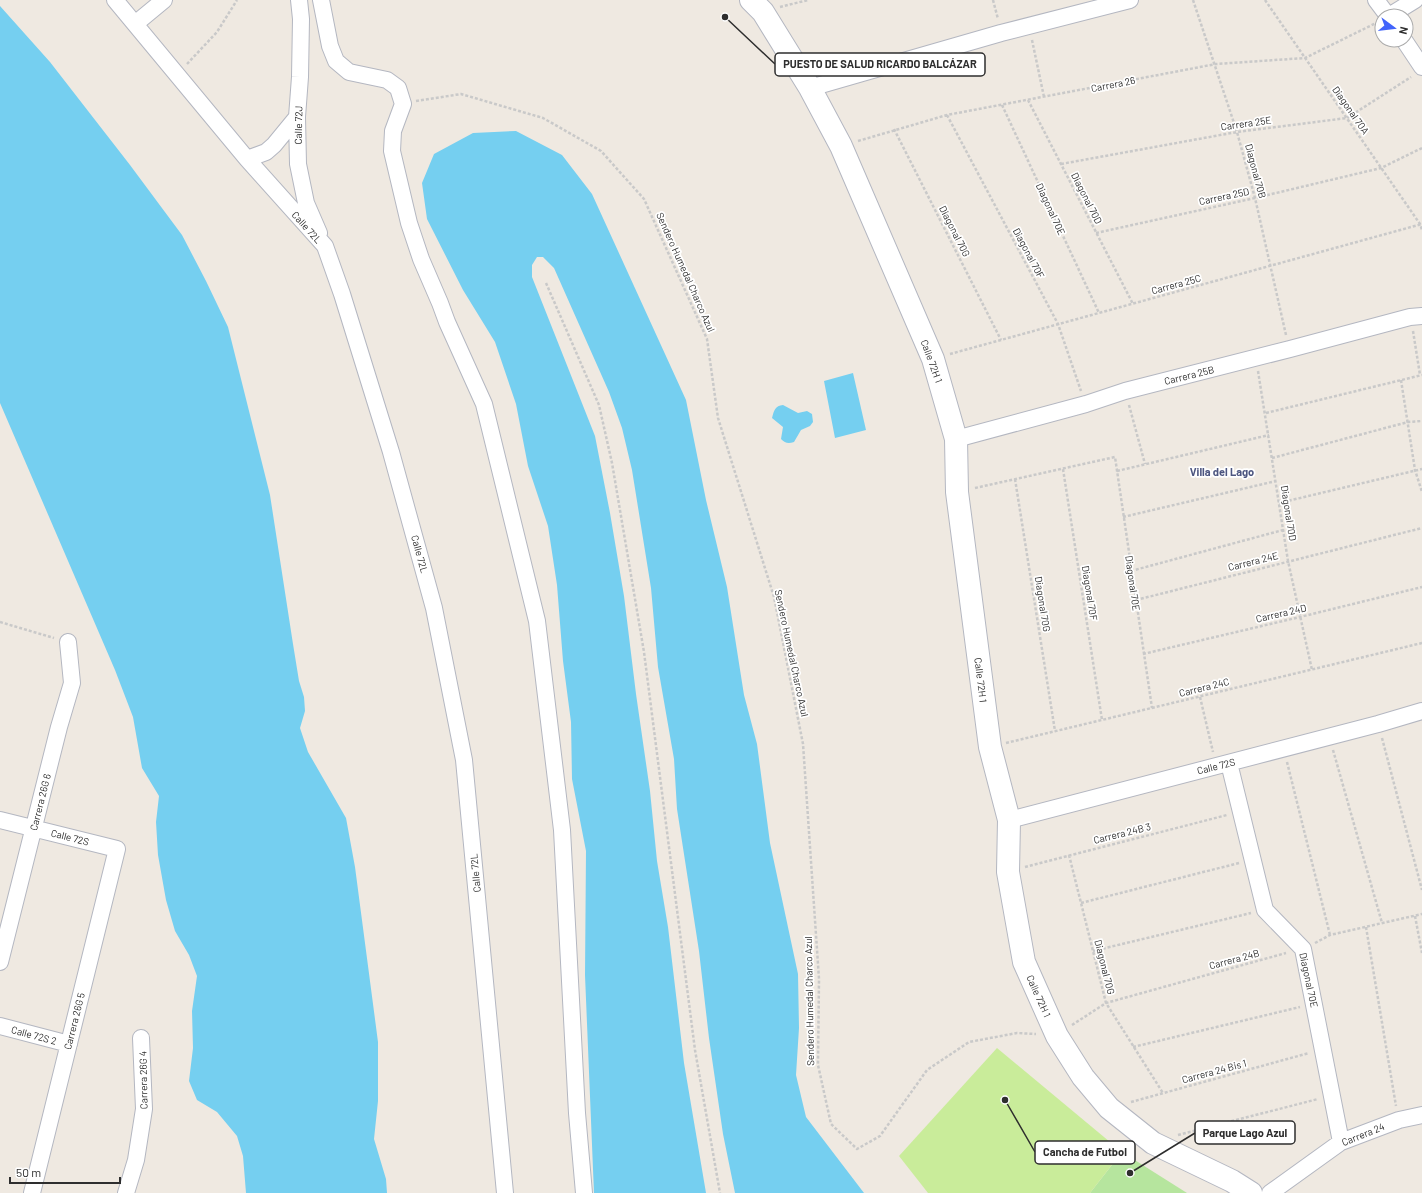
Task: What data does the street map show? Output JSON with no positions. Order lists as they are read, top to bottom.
{
  "streets": {
    "street": [
      "Calle 72J",
      "Diagonal 70E",
      "Calle 72L",
      "Calle 72H 1",
      "Carrera 25B",
      "Calle 72S",
      "Carrera 26G 6",
      "Carrera 26G 5",
      "Calle 72S 2",
      "Carrera 26G 4",
      "Carrera 24"
    ],
    "path": [
      "Carrera 26",
      "Diagonal 70A",
      "Carrera 25E",
      "Diagonal 70B",
      "Carrera 25D",
      "Diagonal 70D",
      "Diagonal 70G",
      "Diagonal 70F",
      "Sendero Humedal Charco Azul",
      "Carrera 25C",
      "Carrera 24E",
      "Carrera 24D",
      "Carrera 24C",
      "Carrera 24B 3",
      "Carrera 24B",
      "Carrera 24 Bis 1"
    ]
  },
  "crossings": [
    ["Carrera 26", "Diagonal 70A"],
    ["Carrera 26", "Diagonal 70B"],
    ["Carrera 26", "Diagonal 70D"],
    ["Carrera 26", "Diagonal 70E"],
    ["Carrera 26", "Diagonal 70G"],
    ["Carrera 26", "Diagonal 70F"],
    ["Carrera 26", "Calle 72H 1"],
    ["Diagonal 70A", "Carrera 25E"],
    ["Diagonal 70A", "Carrera 25D"],
    ["Diagonal 70A", "Carrera 25C"],
    ["Carrera 25E", "Diagonal 70B"],
    ["Carrera 25E", "Diagonal 70D"],
    ["Calle 72J", "Calle 72L"],
    ["Diagonal 70B", "Carrera 25D"],
    ["Diagonal 70B", "Carrera 25C"],
    ["Diagonal 70B", "Carrera 25B"],
    ["Carrera 25D", "Diagonal 70D"],
    ["Diagonal 70D", "Carrera 25C"],
    ["Diagonal 70D", "Carrera 25B"],
    ["Diagonal 70D", "Carrera 24E"],
    ["Diagonal 70D", "Carrera 24D"],
    ["Diagonal 70D", "Carrera 24C"],
    ["Diagonal 70E", "Diagonal 70F"],
    ["Diagonal 70E", "Carrera 25C"],
    ["Diagonal 70E", "Carrera 24E"],
    ["Diagonal 70E", "Carrera 24D"],
    ["Diagonal 70E", "Carrera 24C"],
    ["Diagonal 70E", "Carrera 24B"],
    ["Diagonal 70E", "Carrera 24 Bis 1"],
    ["Diagonal 70E", "Carrera 24"],
    ["Diagonal 70G", "Carrera 25C"],
    ["Diagonal 70G", "Carrera 24C"],
    ["Diagonal 70G", "Carrera 24B 3"],
    ["Diagonal 70G", "Carrera 24B"],
    ["Diagonal 70G", "Carrera 24 Bis 1"],
    ["Diagonal 70F", "Carrera 25C"],
    ["Diagonal 70F", "Carrera 25B"],
    ["Diagonal 70F", "Carrera 24C"],
    ["Sendero Humedal Charco Azul", "Calle 72H 1"],
    ["Sendero Humedal Charco Azul", "Carrera 24B"],
    ["Carrera 25C", "Calle 72H 1"],
    ["Calle 72H 1", "Carrera 25B"],
    ["Calle 72H 1", "Carrera 24C"],
    ["Calle 72H 1", "Calle 72S"],
    ["Calle 72H 1", "Carrera 24B 3"],
    ["Calle 72H 1", "Carrera 24B"],
    ["Calle 72H 1", "Carrera 24 Bis 1"],
    ["Calle 72S", "Carrera 26G 6"],
    ["Calle 72S", "Carrera 26G 5"],
    ["Carrera 26G 5", "Calle 72S 2"]
  ],
  "districts": ["Villa del Lago"],
  "places": ["PUESTO DE SALUD RICARDO BALCÁZAR", "Cancha de Futbol", "Parque Lago Azul"],
  "scale_bar": "50 m",
  "north": "right"
}
